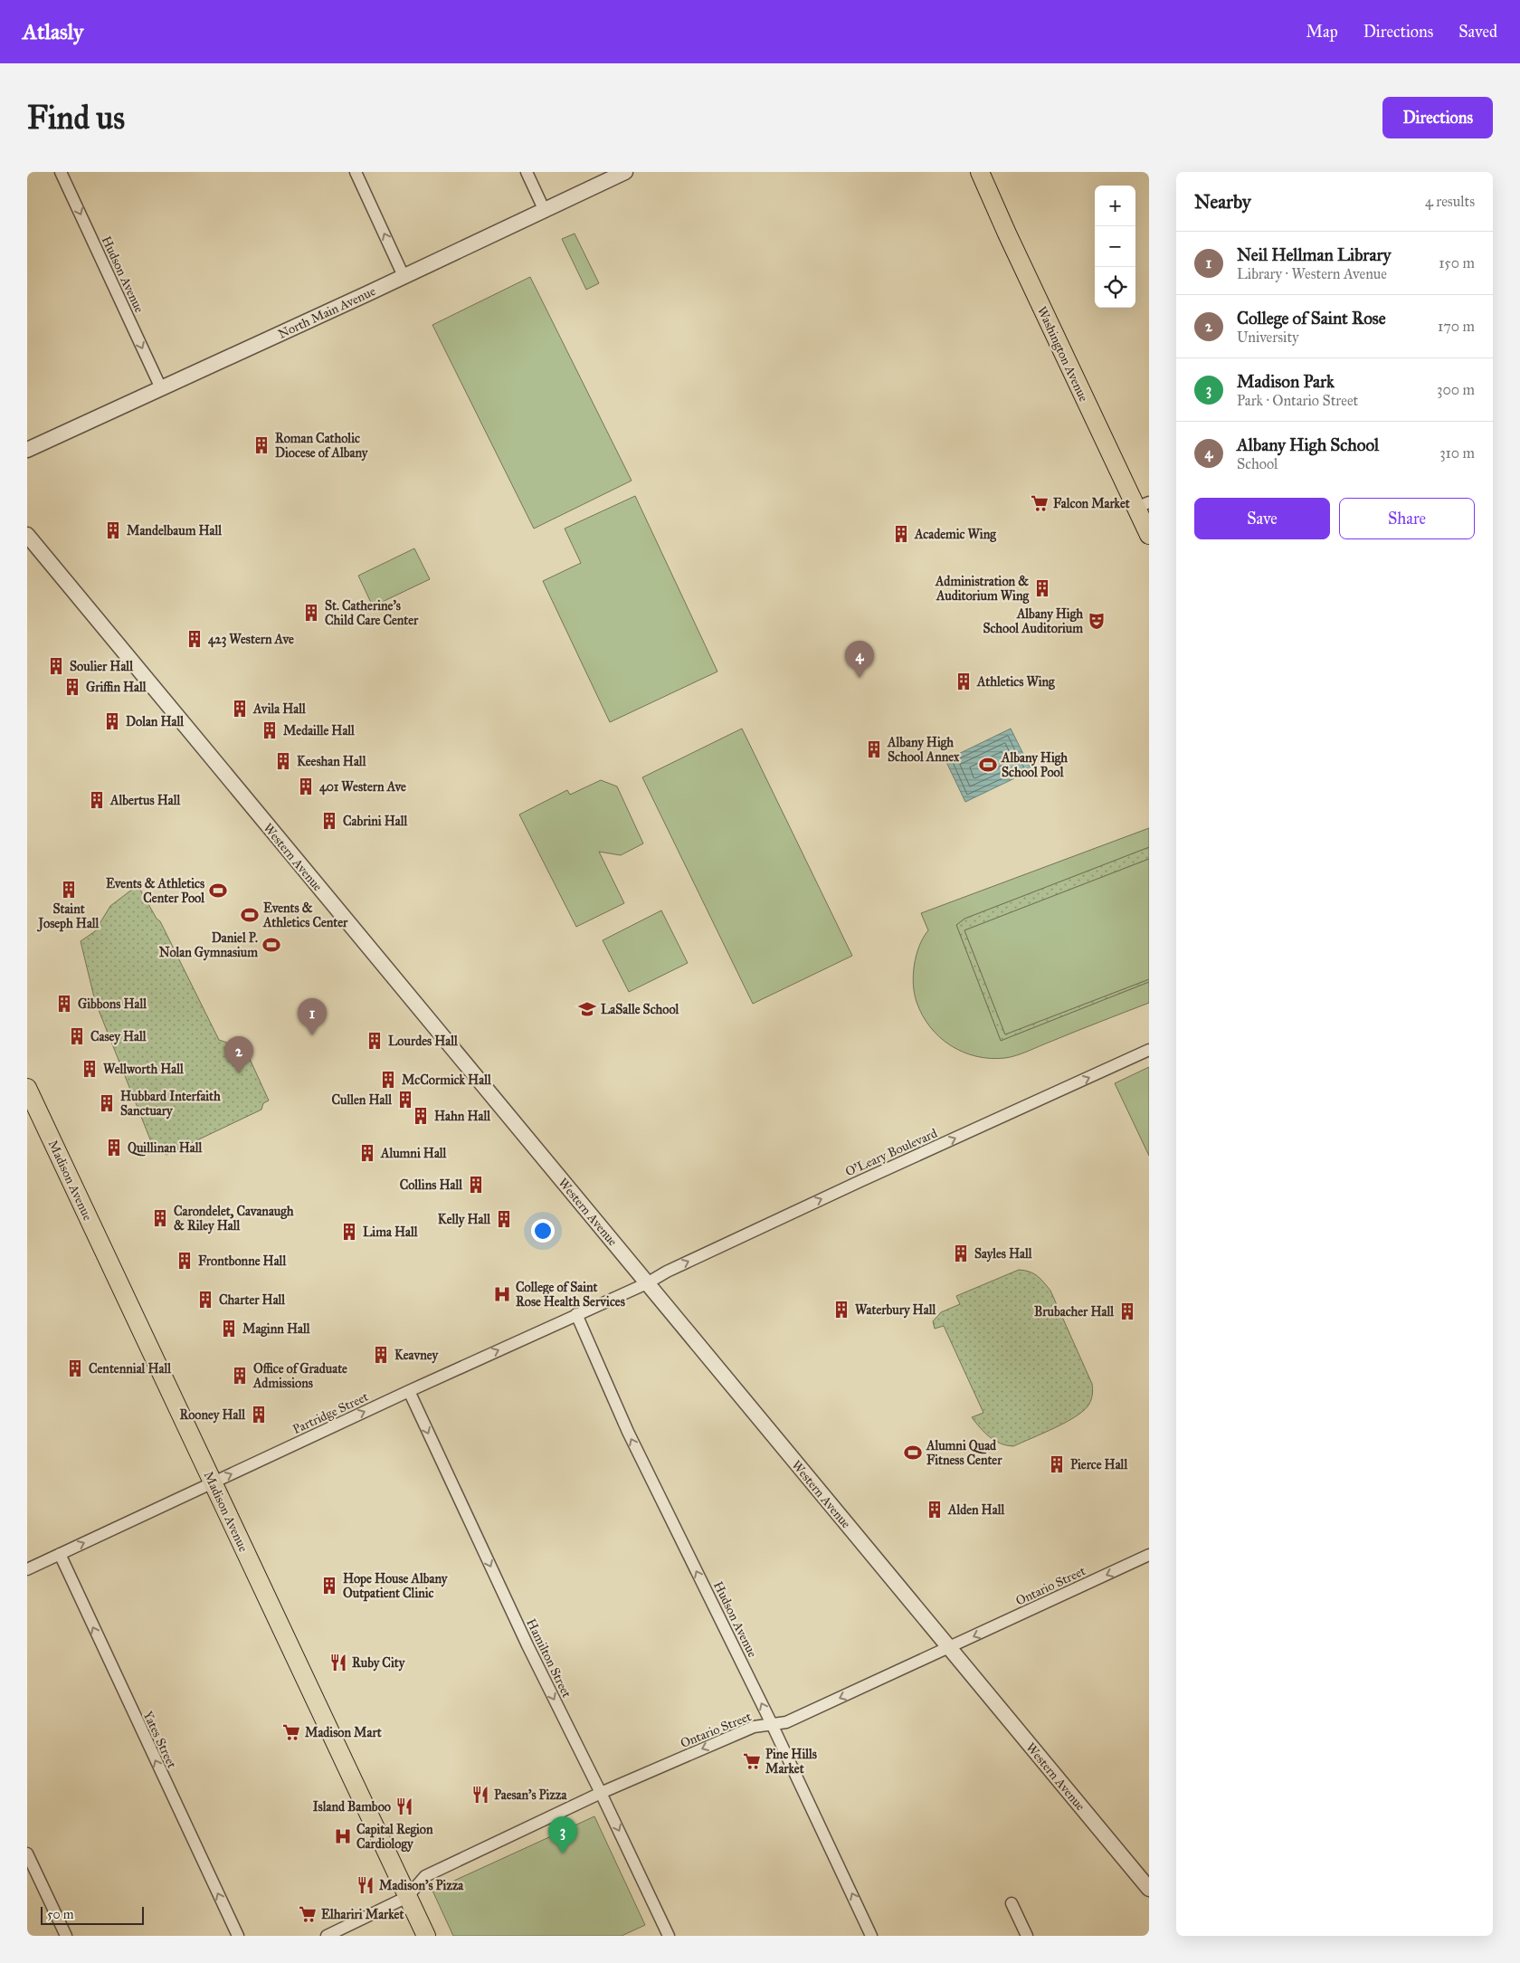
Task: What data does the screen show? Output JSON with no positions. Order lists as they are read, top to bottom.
{
  "streets": {
    "main road": ["Washington Avenue", "Madison Avenue"],
    "street": [
      "Hudson Avenue",
      "North Main Avenue",
      "Western Avenue",
      "O'Leary Boulevard",
      "Partridge Street",
      "Ontario Street",
      "Hamilton Street",
      "Yates Street"
    ]
  },
  "crossings": [
    ["Hudson Avenue", "North Main Avenue"],
    ["Hudson Avenue", "Partridge Street"],
    ["Hudson Avenue", "Ontario Street"],
    ["Western Avenue", "O'Leary Boulevard"],
    ["Western Avenue", "Partridge Street"],
    ["Western Avenue", "Ontario Street"],
    ["O'Leary Boulevard", "Partridge Street"],
    ["Madison Avenue", "Partridge Street"],
    ["Madison Avenue", "Ontario Street"],
    ["Partridge Street", "Hamilton Street"],
    ["Partridge Street", "Yates Street"],
    ["Ontario Street", "Hamilton Street"]
  ],
  "one_way": [
    "O'Leary Boulevard",
    "Partridge Street",
    "Ontario Street",
    "Hamilton Street",
    "Yates Street"
  ],
  "places": {
    "building": [
      "Roman Catholic Diocese of Albany",
      "Mandelbaum Hall",
      "Academic Wing",
      "Administration & Auditorium Wing",
      "St. Catherine's Child Care Center",
      "423 Western Ave",
      "Soulier Hall",
      "Athletics Wing",
      "Griffin Hall",
      "Avila Hall",
      "Dolan Hall",
      "Medaille Hall",
      "Albany High School Annex",
      "Keeshan Hall",
      "401 Western Ave",
      "Albertus Hall",
      "Cabrini Hall",
      "Staint Joseph Hall",
      "Gibbons Hall",
      "Casey Hall",
      "Lourdes Hall",
      "Wellworth Hall",
      "McCormick Hall",
      "Cullen Hall",
      "Hubbard Interfaith Sanctuary",
      "Hahn Hall",
      "Quillinan Hall",
      "Alumni Hall",
      "Collins Hall",
      "Carondelet, Cavanaugh & Riley Hall",
      "Kelly Hall",
      "Lima Hall",
      "Sayles Hall",
      "Frontbonne Hall",
      "Charter Hall",
      "Waterbury Hall",
      "Brubacher Hall",
      "Maginn Hall",
      "Keavney",
      "Centennial Hall",
      "Office of Graduate Admissions",
      "Rooney Hall",
      "Pierce Hall",
      "Alden Hall",
      "Hope House Albany Outpatient Clinic"
    ],
    "supermarket": [
      "Falcon Market",
      "Madison Mart",
      "Pine Hills Market",
      "Elhariri Market"
    ],
    "theatre": ["Albany High School Auditorium"],
    "sports": [
      "Albany High School Pool",
      "Events & Athletics Center Pool",
      "Events & Athletics Center",
      "Daniel P. Nolan Gymnasium",
      "Alumni Quad Fitness Center"
    ],
    "school or university": ["LaSalle School"],
    "hospital": ["College of Saint Rose Health Services", "Capital Region Cardiology"],
    "restaurant": [
      "Ruby City",
      "Paesan's Pizza",
      "Island Bamboo",
      "Madison's Pizza"
    ]
  },
  "scale_bar": "50 m",
  "page": {
    "header": "Atlasly",
    "nav": ["Map", "Directions", "Saved"],
    "buttons": [
      "Directions",
      ["Save", "Share"]
    ],
    "title": "Find us",
    "heading": ["Nearby", "4 results"],
    "map_buttons": ["+", "−"],
    "list": [
      {
        "mark": "1",
        "name": "Neil Hellman Library",
        "note": "Library · Western Avenue",
        "value": "150 m"
      },
      {
        "mark": "2",
        "name": "College of Saint Rose",
        "note": "University",
        "value": "170 m"
      },
      {
        "mark": "3",
        "name": "Madison Park",
        "note": "Park · Ontario Street",
        "value": "300 m"
      },
      {
        "mark": "4",
        "name": "Albany High School",
        "note": "School",
        "value": "310 m"
      }
    ],
    "pins": [
      "4",
      "1",
      "2",
      "3"
    ],
    "scale": "50 m"
  }
}
